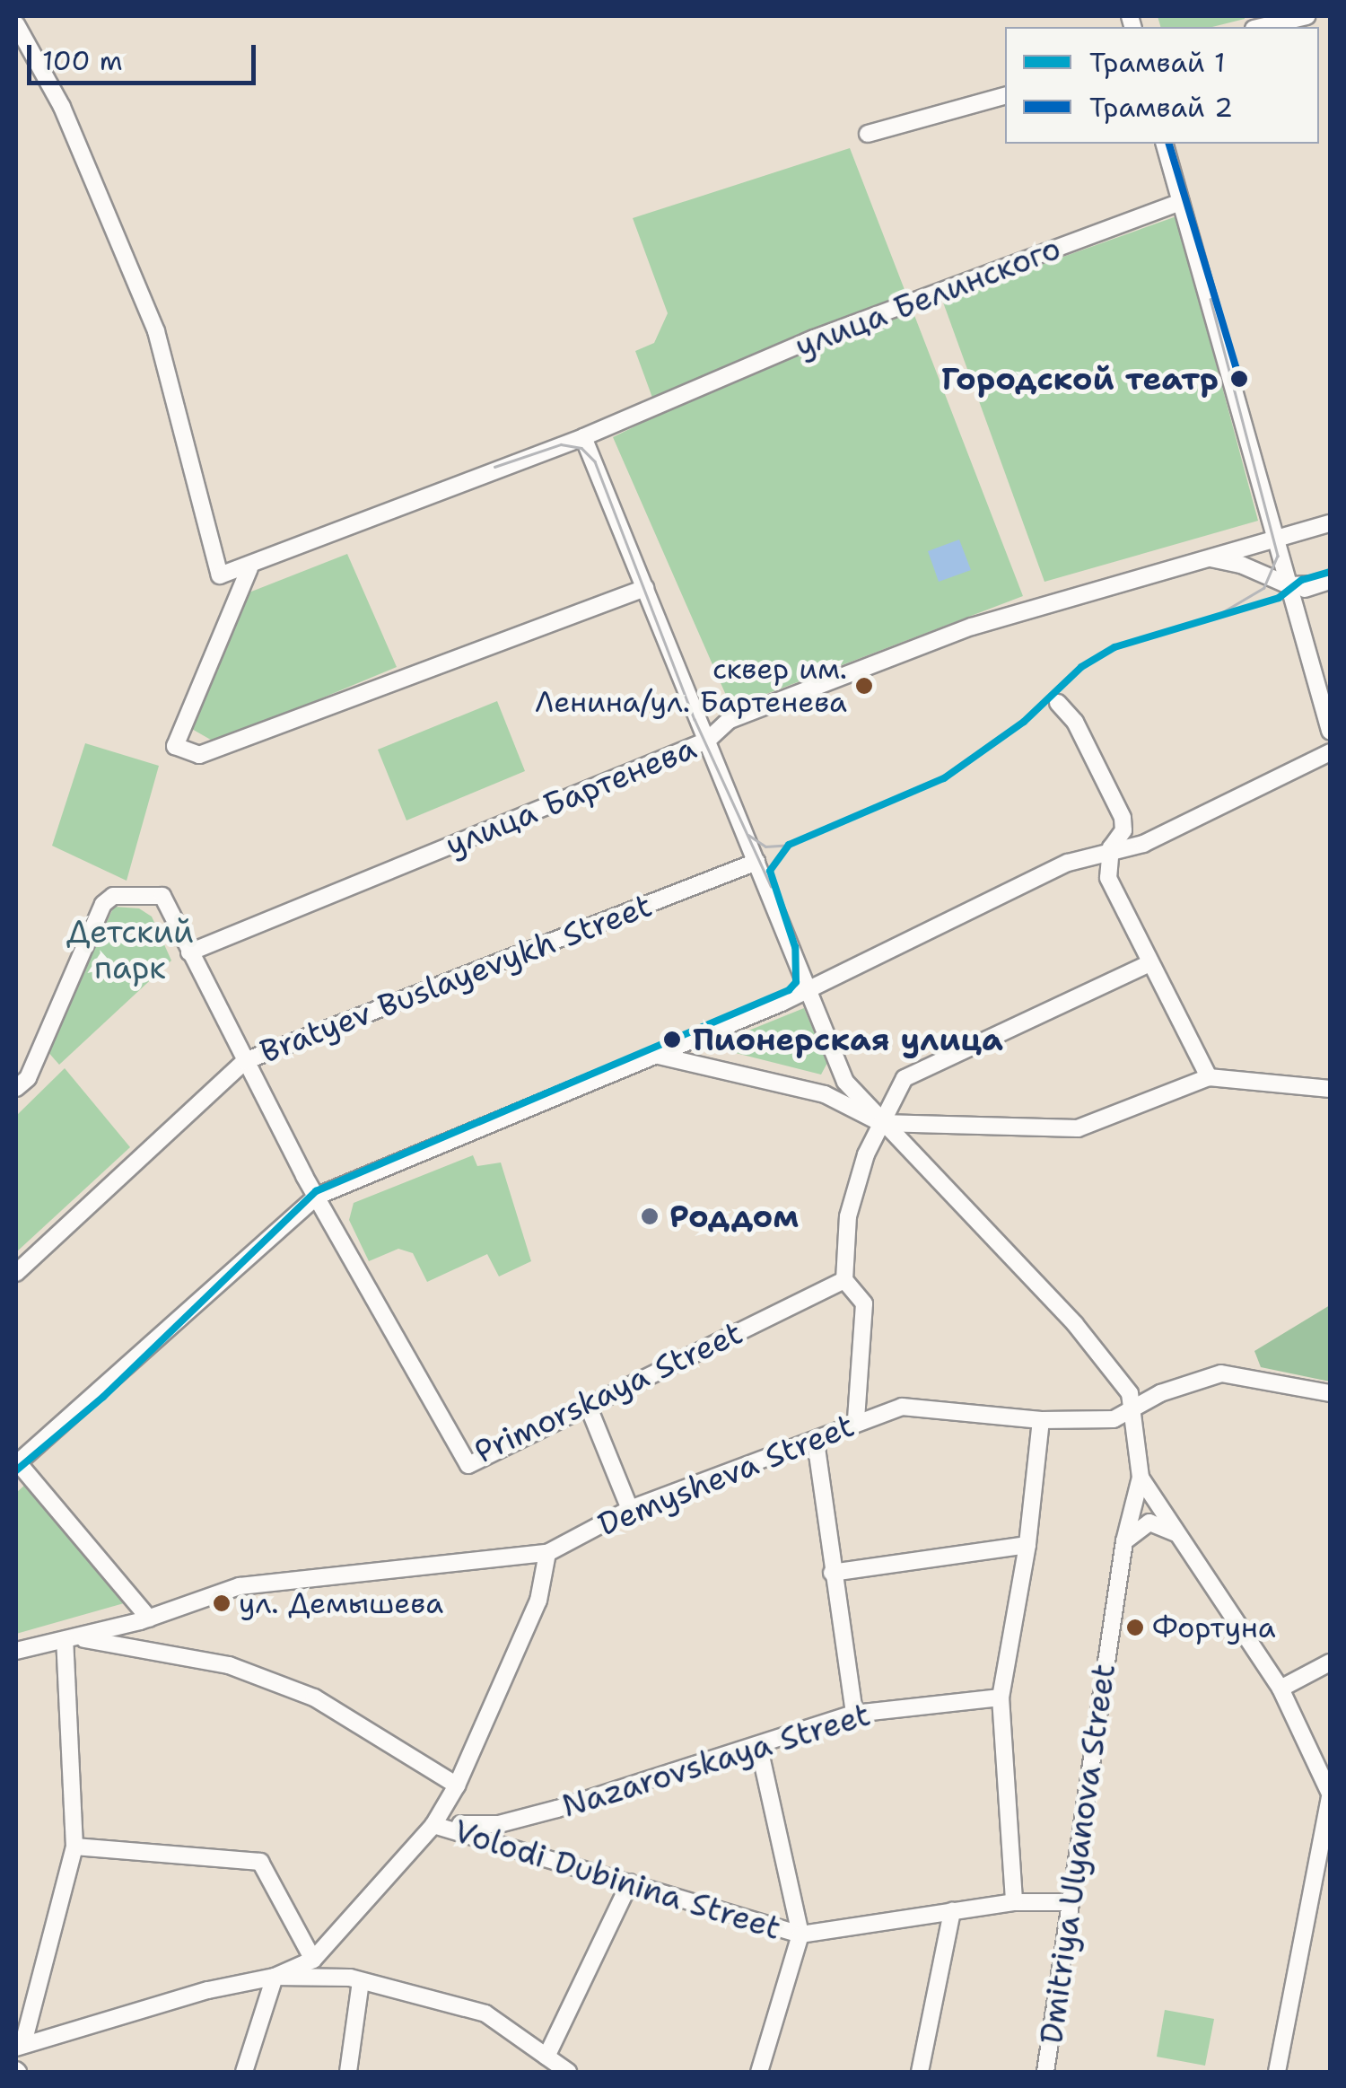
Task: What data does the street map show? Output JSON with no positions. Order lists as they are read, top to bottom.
{
  "streets": {
    "street": [
      "улица Белинского",
      "улица Бартенева",
      "Bratyev Buslayevykh Street",
      "Primorskaya Street",
      "Demysheva Street",
      "Nazarovskaya Street",
      "Dmitriya Ulyanova Street",
      "Volodi Dubinina Street"
    ]
  },
  "crossings": [
    ["улица Бартенева", "Primorskaya Street"],
    ["Bratyev Buslayevykh Street", "Primorskaya Street"],
    ["Nazarovskaya Street", "Volodi Dubinina Street"],
    ["Dmitriya Ulyanova Street", "Volodi Dubinina Street"]
  ],
  "parks": ["Детский парк"],
  "places": [
    "Городской театр",
    "сквер им. Ленина/ул. Бартенева",
    "Пионерская улица",
    "Роддом",
    "ул. Демышева",
    "Фортуна"
  ],
  "lines": ["tram line 2", "tram line 1"],
  "legend": ["Трамвай 1", "Трамвай 2"],
  "scale_bar": "100 m"
}
